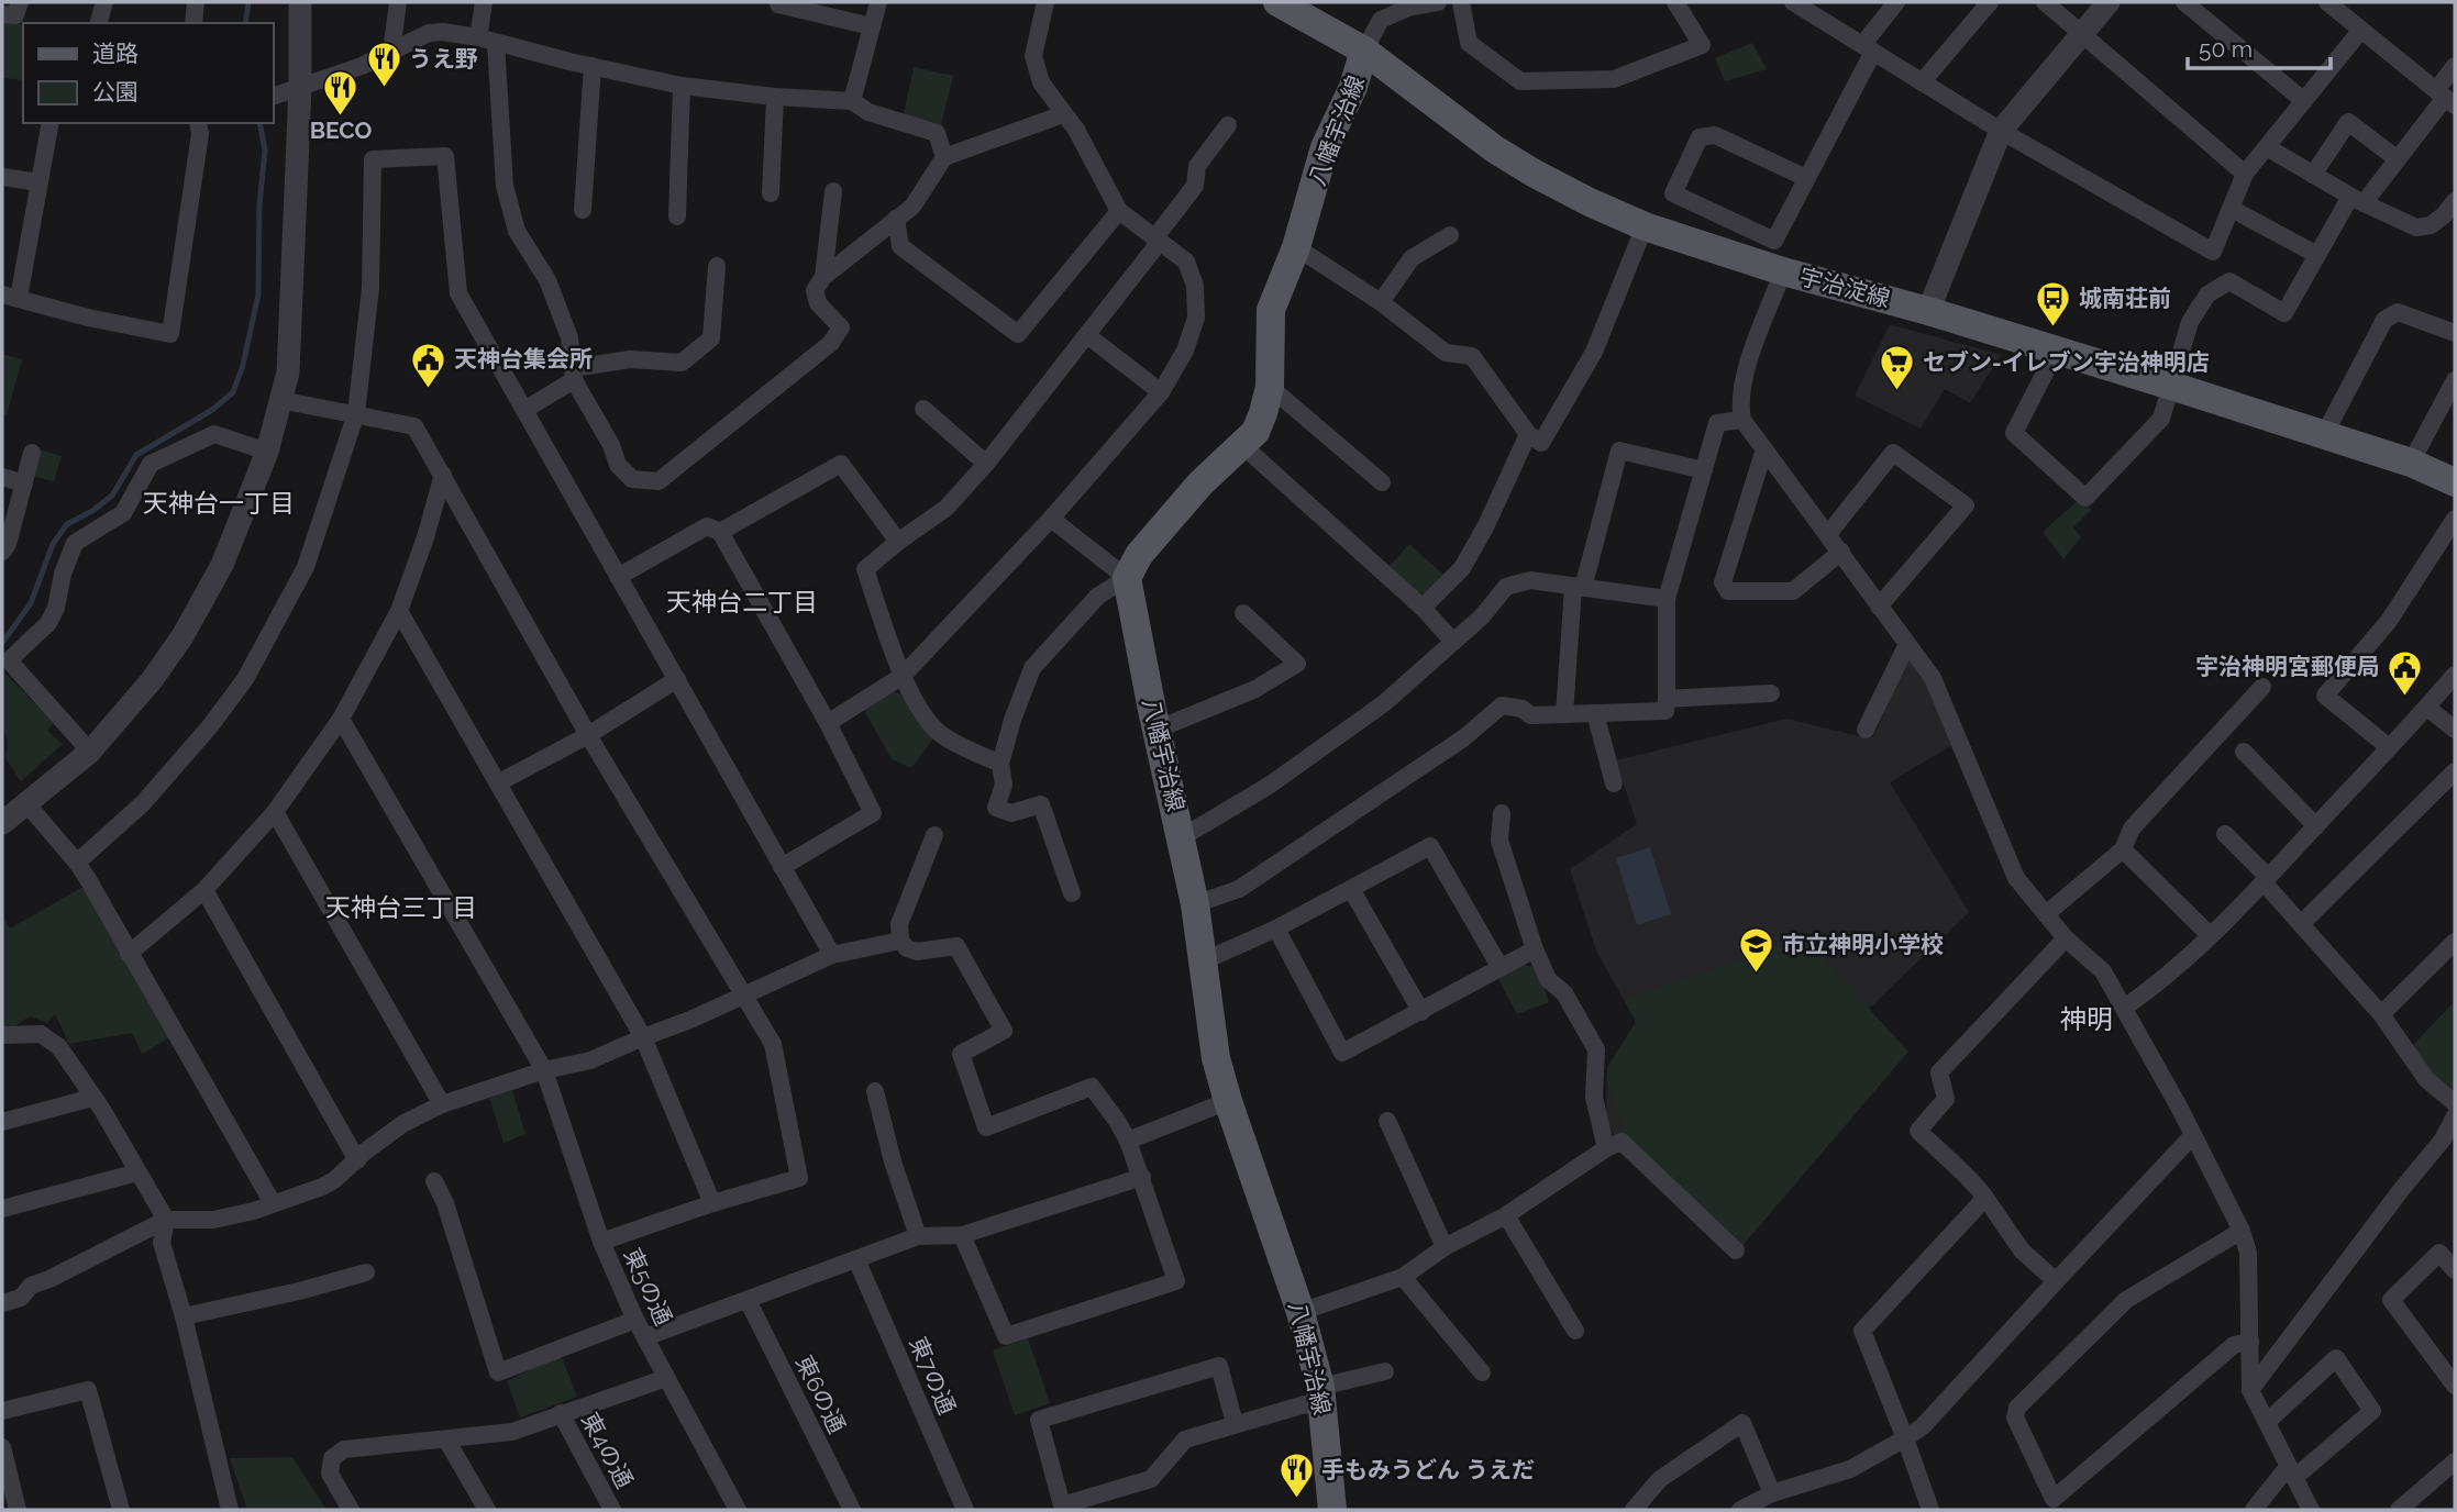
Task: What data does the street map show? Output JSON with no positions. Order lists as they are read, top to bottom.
{
  "streets": {
    "main road": ["八幡宇治線", "宇治淀線"],
    "street": [
      "東5の通",
      "東7の通",
      "東6の通",
      "東4の通"
    ]
  },
  "crossings": [
    ["八幡宇治線", "宇治淀線"]
  ],
  "districts": [
    "天神台一丁目",
    "天神台二丁目",
    "天神台三丁目",
    "神明"
  ],
  "places": {
    "restaurant": ["うえ野", "BECO", "手もみうどん うえだ"],
    "bus stop": ["城南荘前"],
    "public building": ["天神台集会所", "宇治神明宮郵便局"],
    "supermarket": ["セブン-イレブン宇治神明店"],
    "school or university": ["市立神明小学校"]
  },
  "legend": ["道路", "公園"],
  "scale_bar": "50 m"
}
